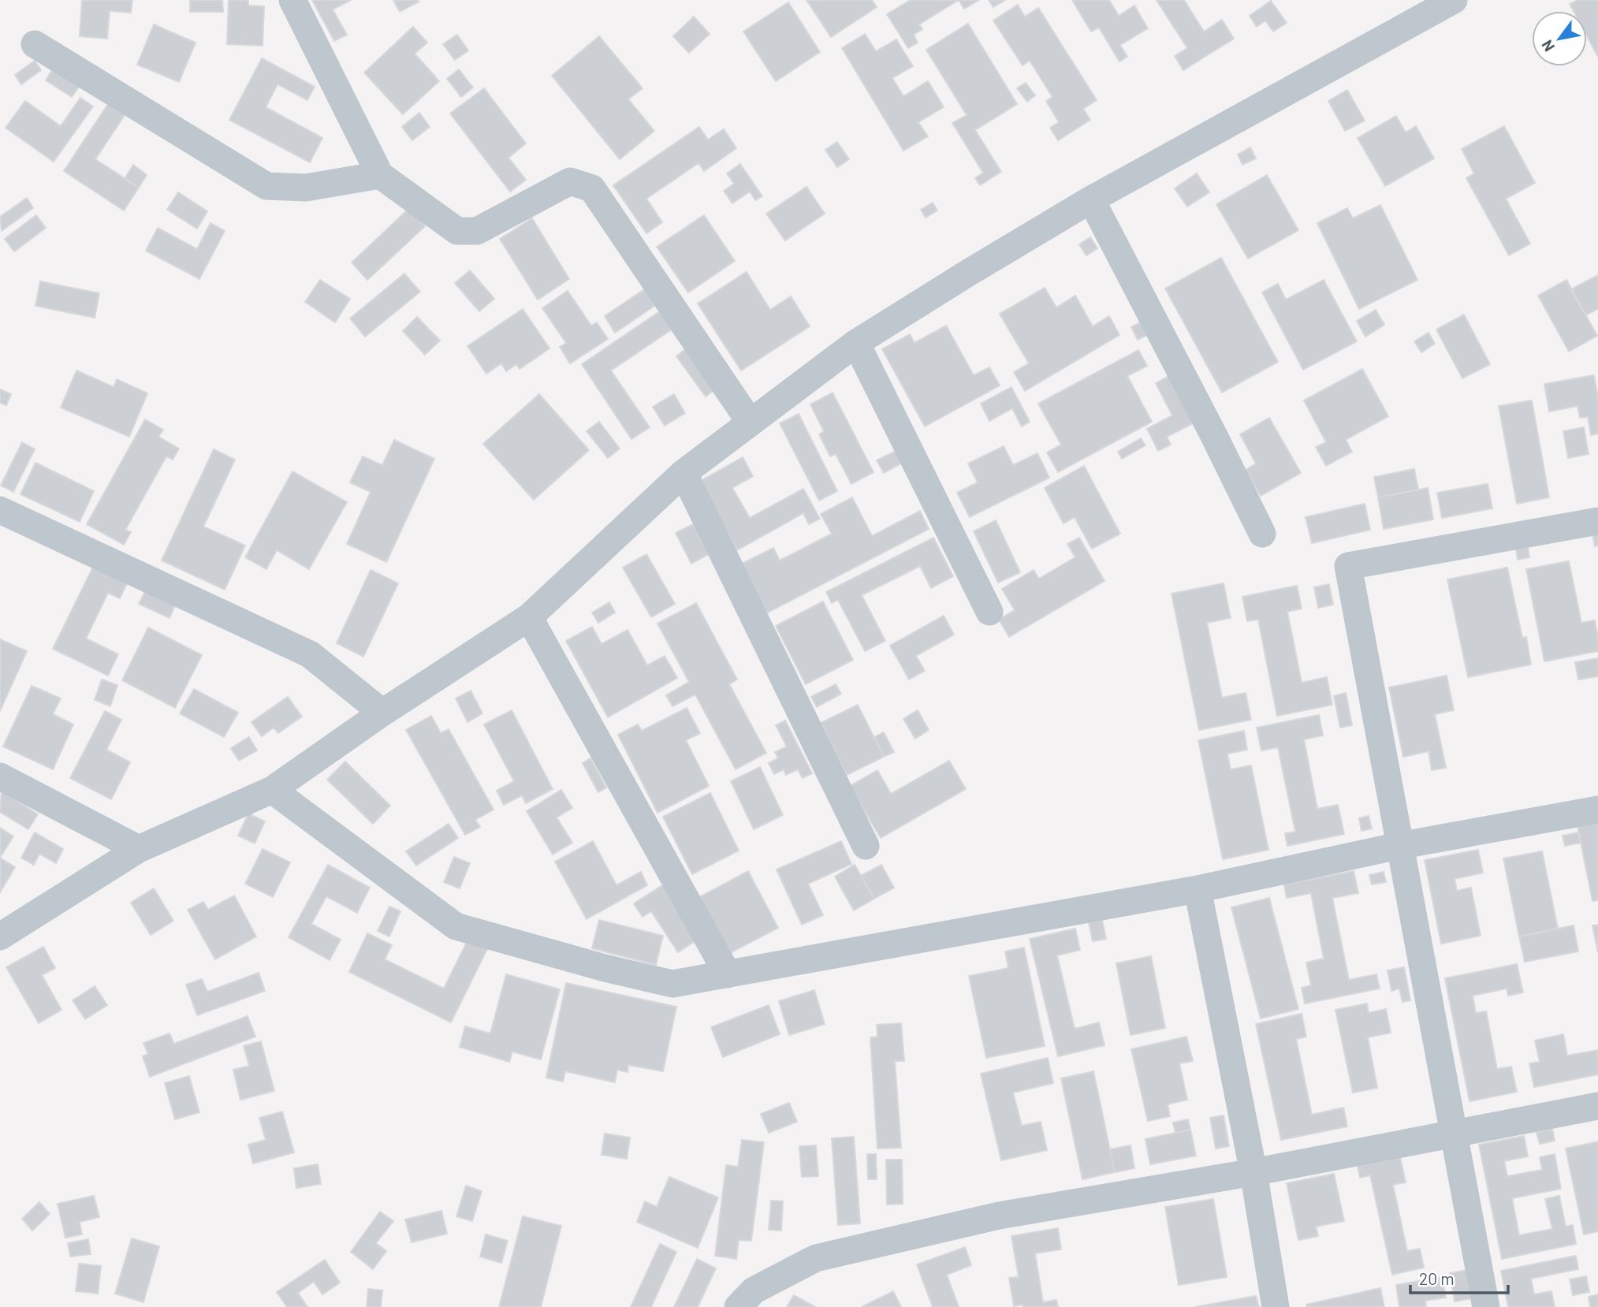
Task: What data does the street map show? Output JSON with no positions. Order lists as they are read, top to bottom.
{
  "scale_bar": "20 m",
  "north": "bottom left"
}
